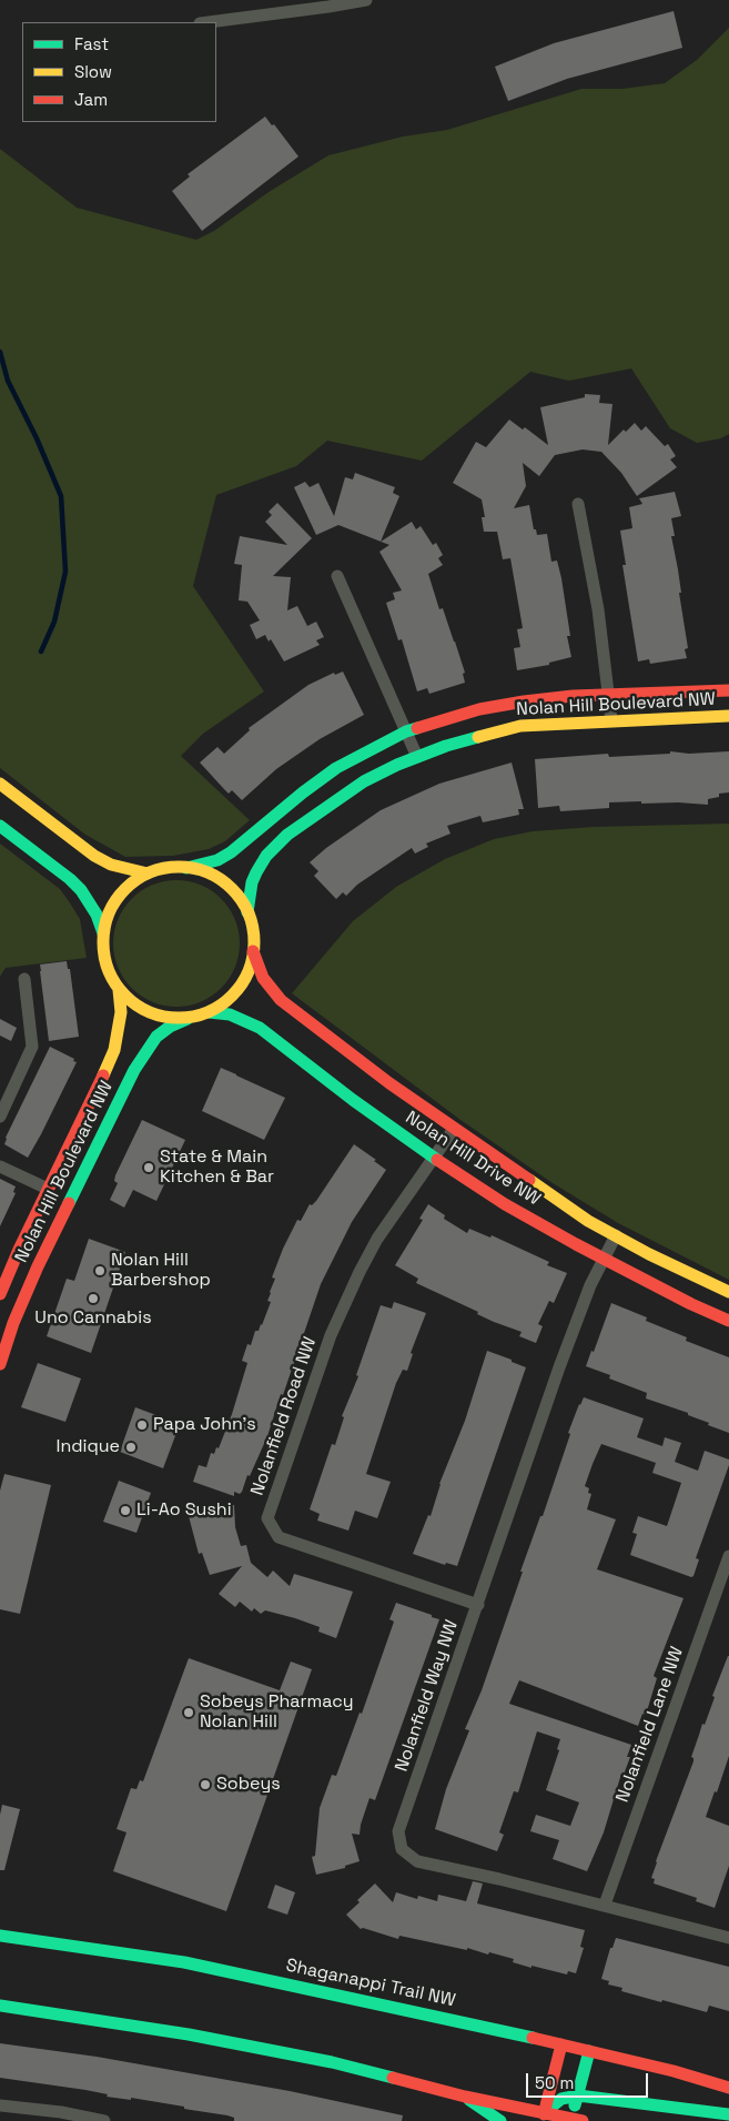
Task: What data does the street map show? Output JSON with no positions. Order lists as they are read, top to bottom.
{
  "streets": {
    "street": [
      "Nolan Hill Boulevard NW",
      "Nolan Hill Drive NW",
      "Nolanfield Road NW",
      "Nolanfield Way NW",
      "Nolanfield Lane NW",
      "Shaganappi Trail NW"
    ]
  },
  "crossings": [
    ["Nolan Hill Boulevard NW", "Nolan Hill Drive NW"],
    ["Nolan Hill Drive NW", "Nolanfield Road NW"],
    ["Nolan Hill Drive NW", "Nolanfield Way NW"],
    ["Nolanfield Road NW", "Nolanfield Way NW"],
    ["Nolanfield Way NW", "Nolanfield Lane NW"]
  ],
  "places": [
    "State & Main Kitchen & Bar",
    "Nolan Hill Barbershop",
    "Uno Cannabis",
    "Papa John's",
    "Indique",
    "Li-Ao Sushi",
    "Sobeys Pharmacy Nolan Hill",
    "Sobeys"
  ],
  "legend": ["Fast", "Slow", "Jam"],
  "scale_bar": "50 m"
}
